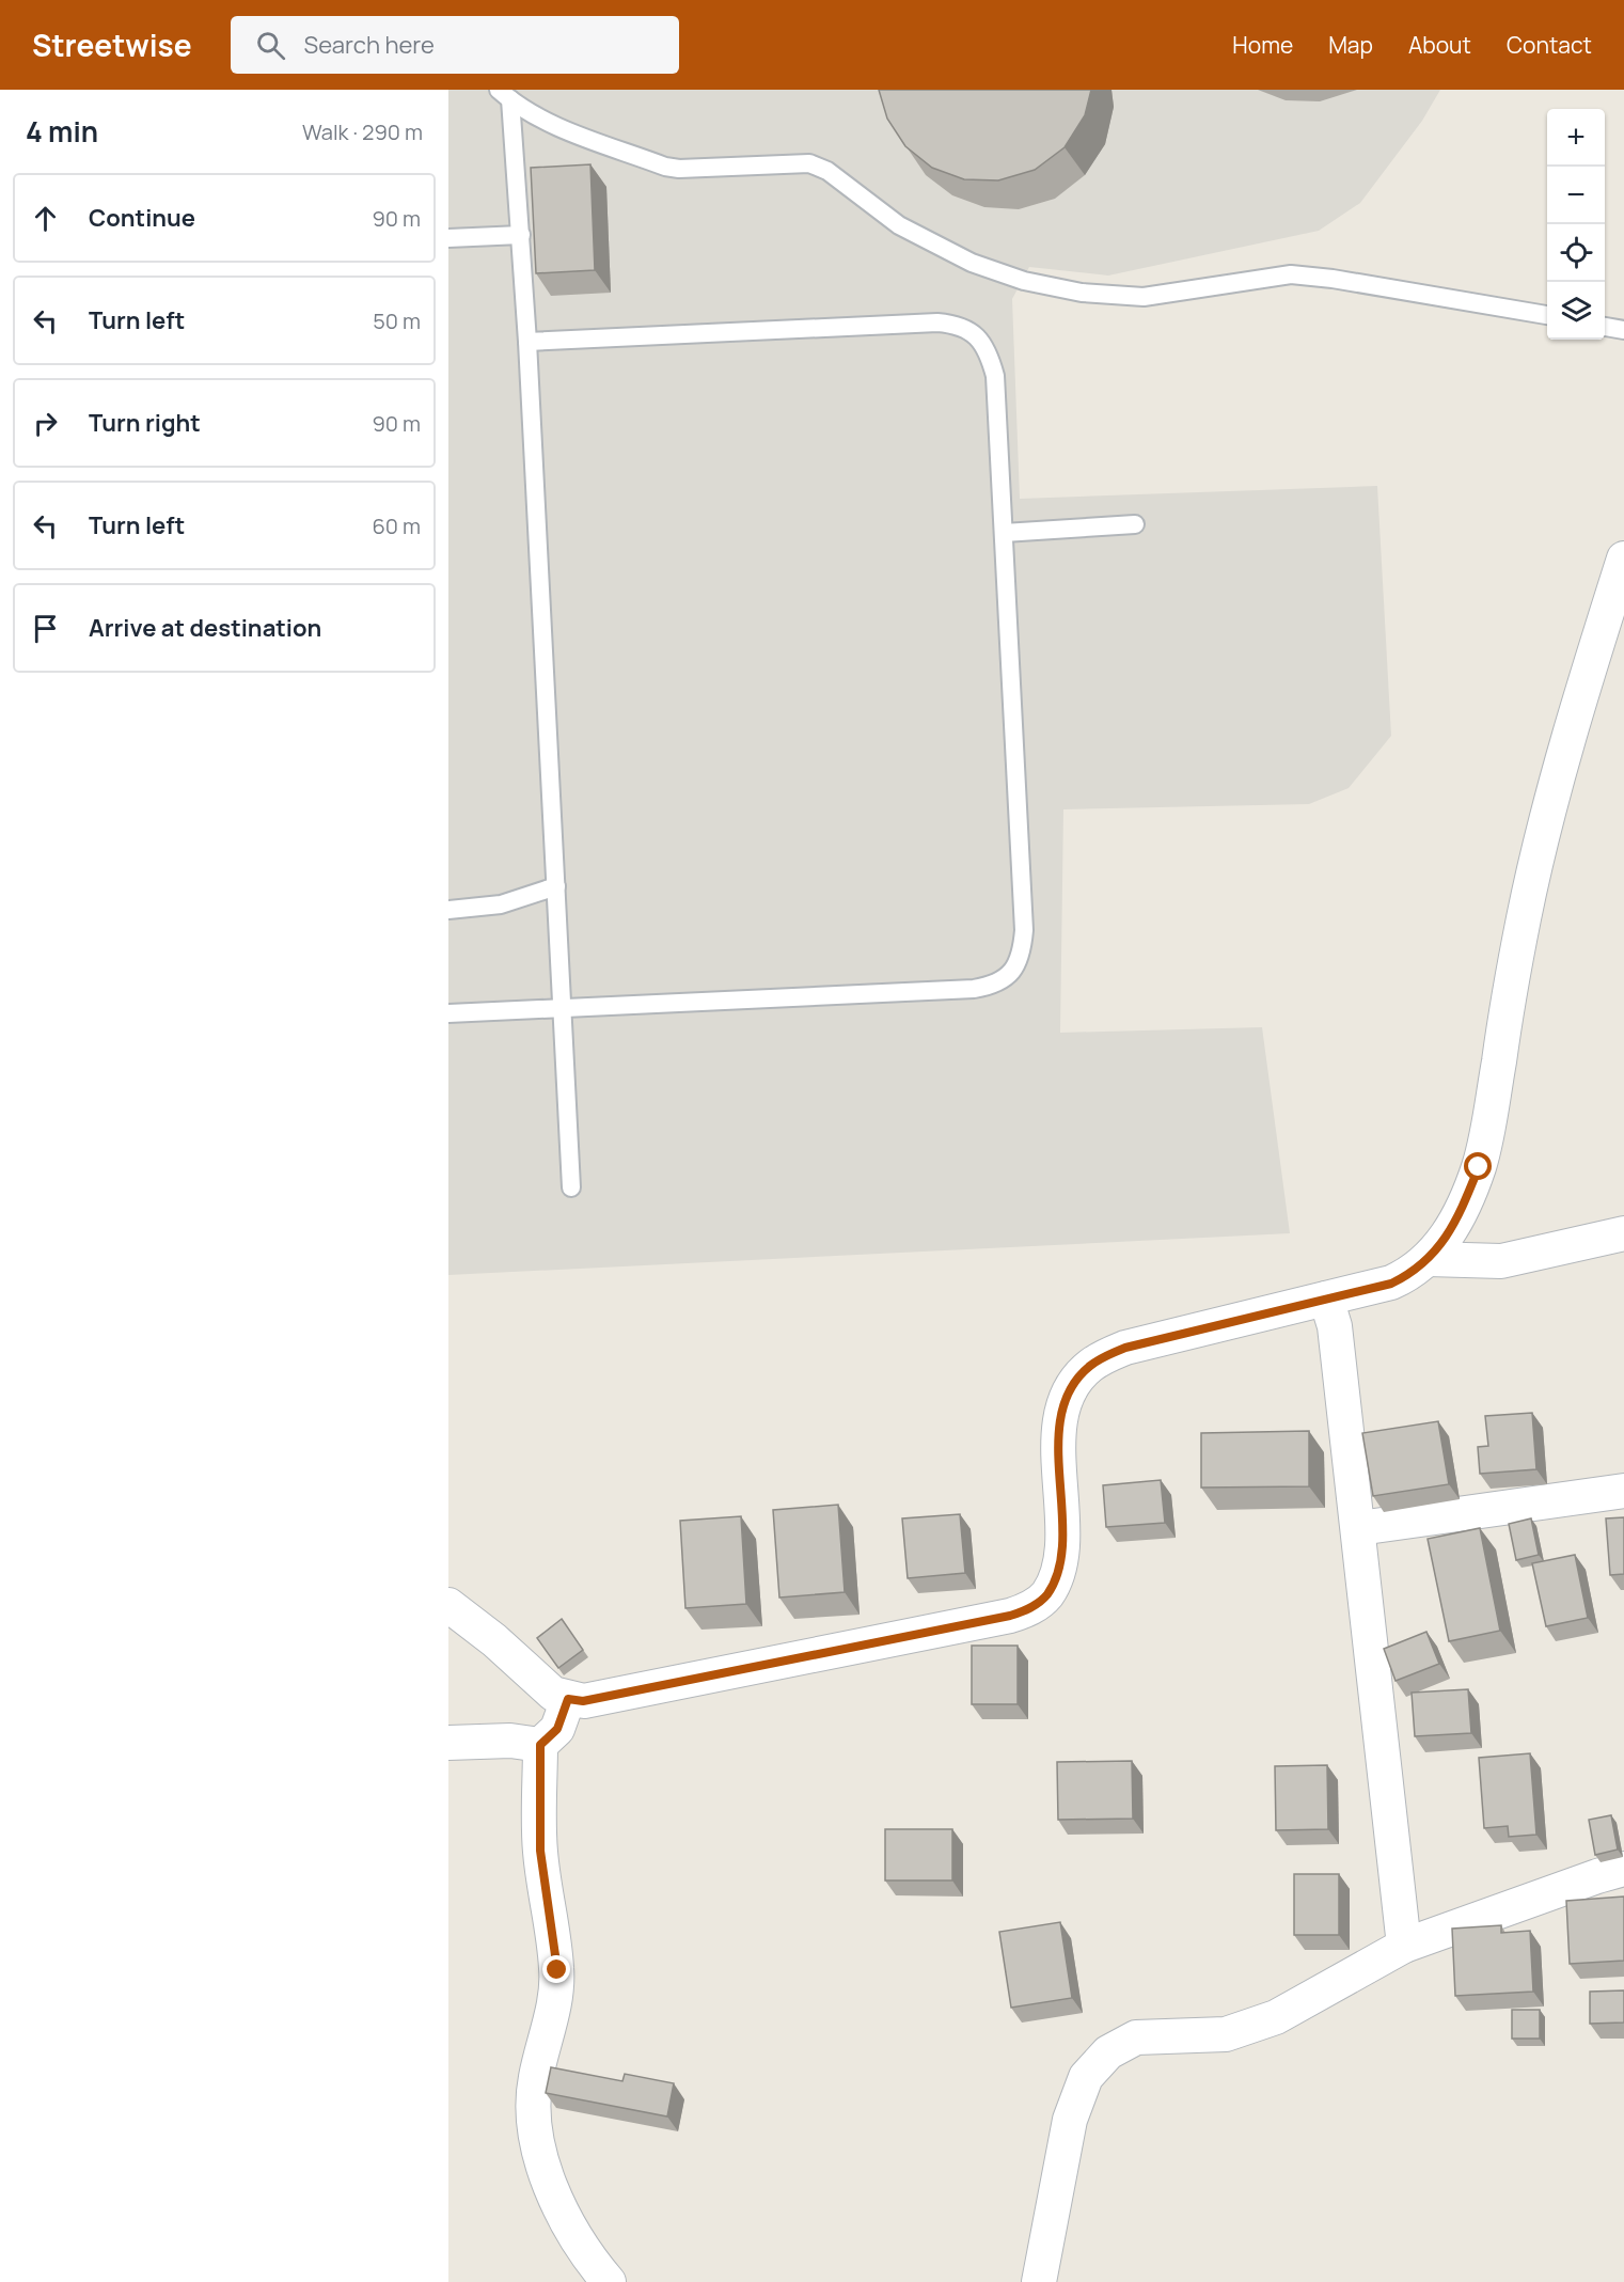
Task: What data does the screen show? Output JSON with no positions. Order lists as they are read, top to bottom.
{
  "page": {
    "header": "Streetwise",
    "search": "Search here",
    "nav": [
      "Home",
      "Map",
      "About",
      "Contact"
    ],
    "heading": ["4 min", "Walk · 290 m"],
    "map_buttons": ["+", "−"],
    "list": [
      ["Continue", "90 m"],
      ["Turn left", "50 m"],
      ["Turn right", "90 m"],
      ["Turn left", "60 m"],
      "Arrive at destination"
    ]
  }
}
